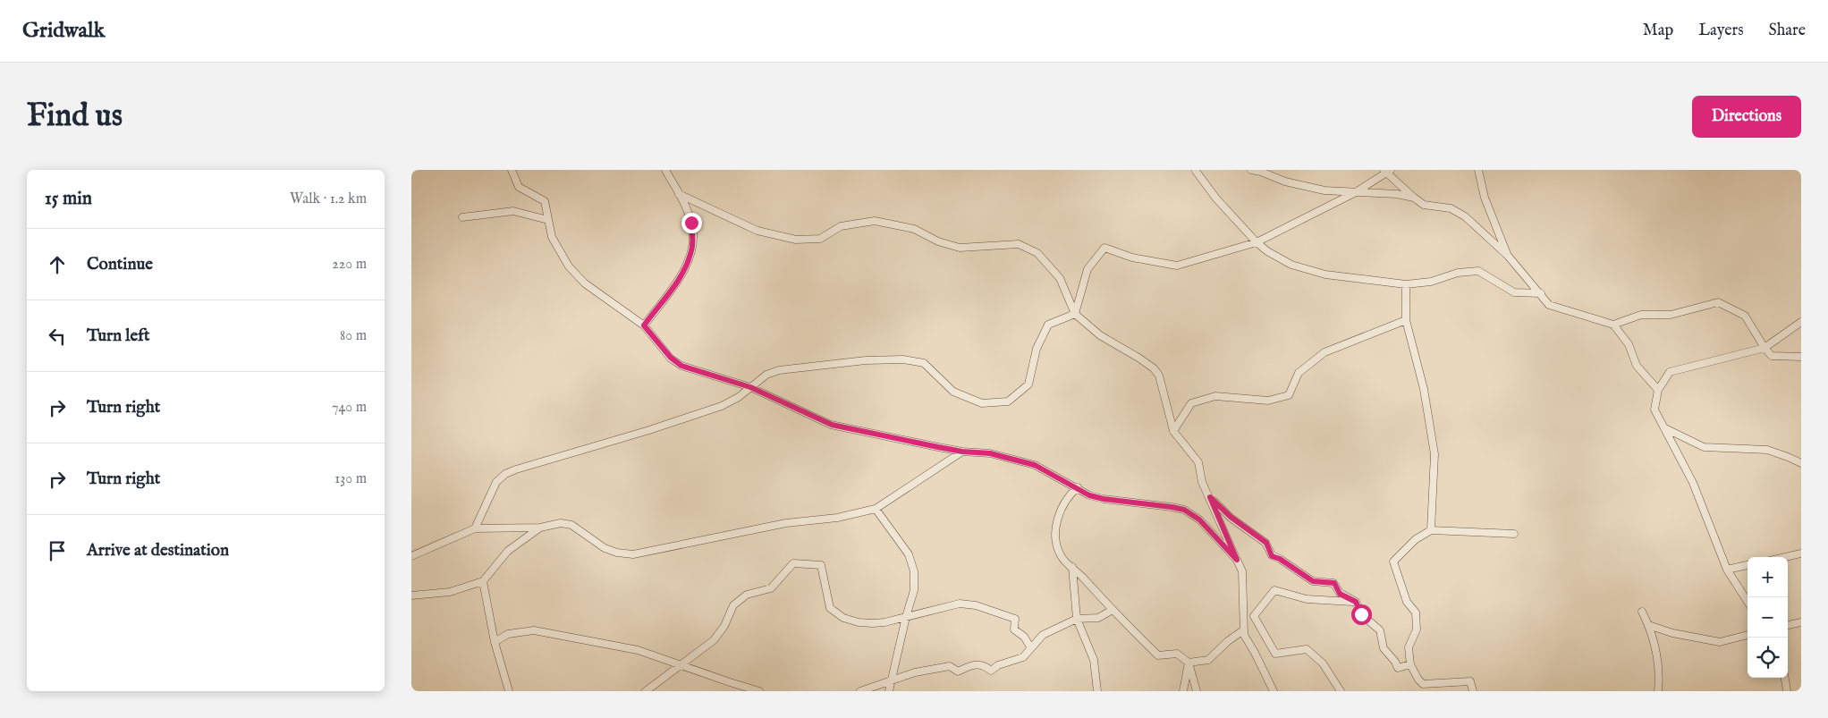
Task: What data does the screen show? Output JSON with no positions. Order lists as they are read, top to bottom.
{
  "page": {
    "header": "Gridwalk",
    "nav": ["Map", "Layers", "Share"],
    "buttons": "Directions",
    "title": "Find us",
    "heading": ["15 min", "Walk · 1.2 km"],
    "list": [
      ["Continue", "220 m"],
      ["Turn left", "80 m"],
      ["Turn right", "740 m"],
      ["Turn right", "130 m"],
      "Arrive at destination"
    ],
    "map_buttons": ["+", "−"]
  }
}
